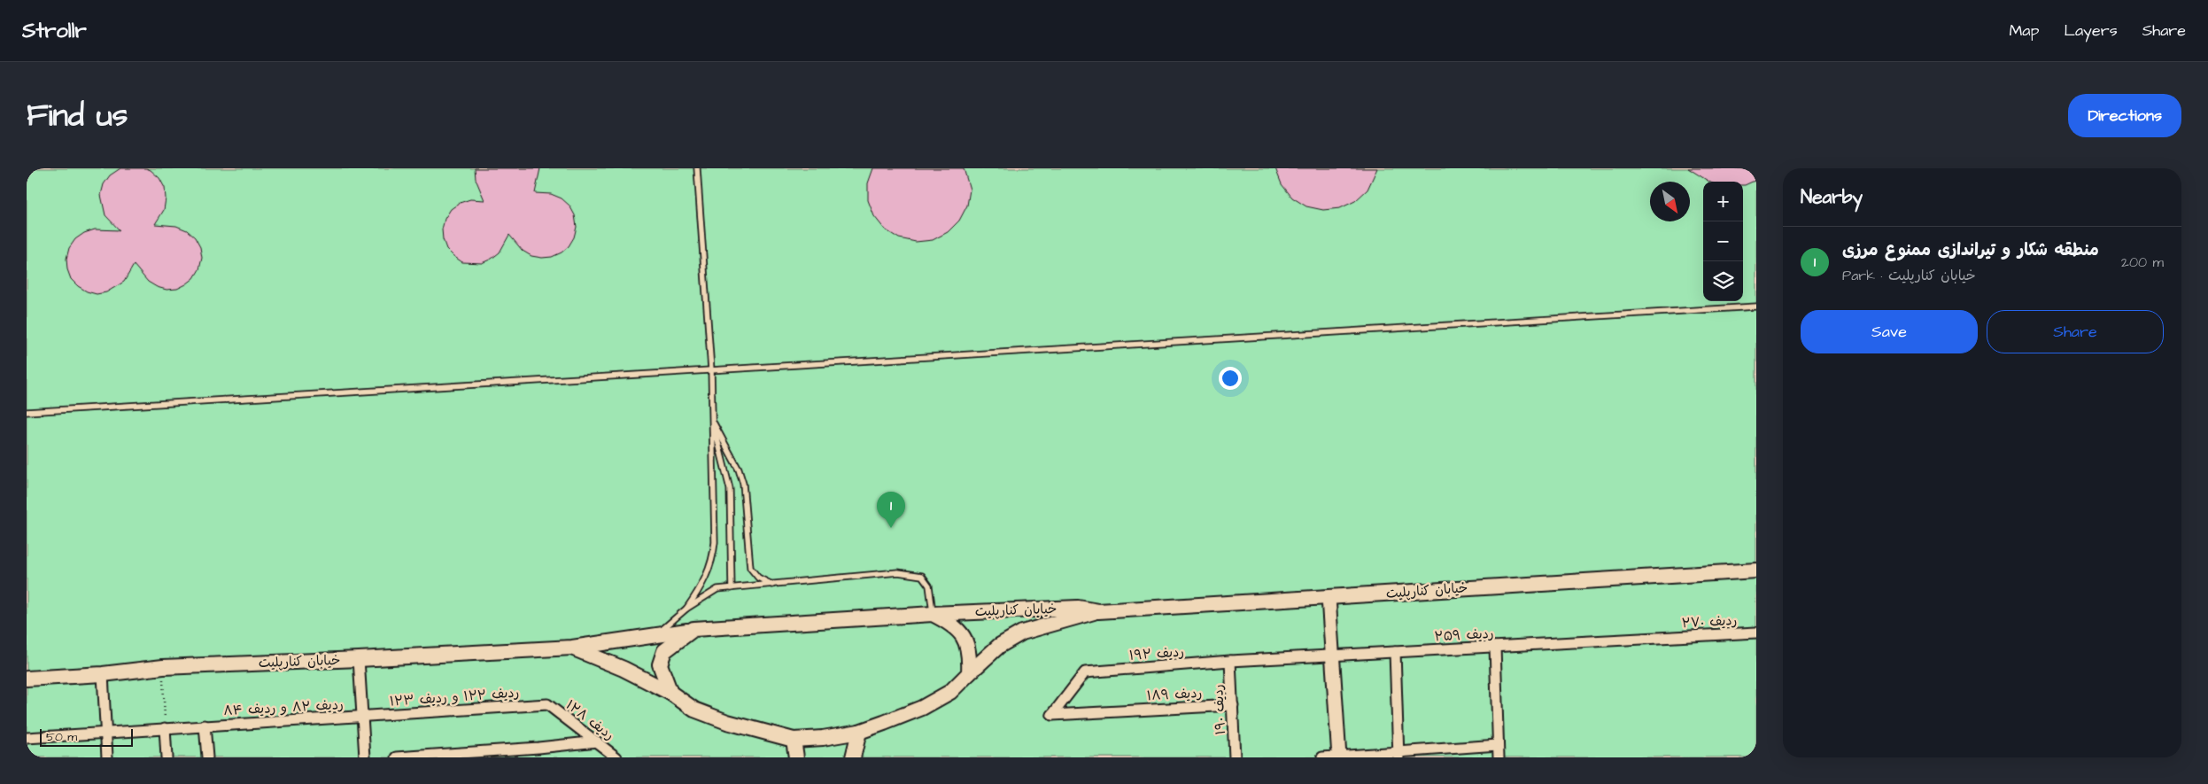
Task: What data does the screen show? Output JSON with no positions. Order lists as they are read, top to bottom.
{
  "streets": {
    "main road": ["خیابان کنارپلیت"],
    "street": [
      "ردیف ۲۷۰",
      "ردیف ۲۵۹",
      "ردیف ۱۹۲",
      "ردیف ۱۸۹",
      "ردیف ۱۲۲ و ردیف ۱۲۳",
      "ردیف ۸۲ و ردیف ۸۴",
      "ردیف ۱۹۰",
      "ردیف ۱۲۸"
    ]
  },
  "crossings": [
    ["ردیف ۲۷۰", "ردیف ۲۵۹"],
    ["ردیف ۲۵۹", "ردیف ۱۹۲"],
    ["ردیف ۱۹۲", "ردیف ۱۸۹"],
    ["ردیف ۱۹۲", "ردیف ۱۹۰"],
    ["ردیف ۱۸۹", "ردیف ۱۹۰"],
    ["ردیف ۱۲۲ و ردیف ۱۲۳", "ردیف ۸۲ و ردیف ۸۴"],
    ["ردیف ۱۲۲ و ردیف ۱۲۳", "ردیف ۱۲۸"]
  ],
  "scale_bar": "50 m",
  "north": "bottom right",
  "page": {
    "header": "Strollr",
    "nav": ["Map", "Layers", "Share"],
    "title": "Find us",
    "buttons": [
      "Directions",
      ["Save", "Share"]
    ],
    "heading": "Nearby",
    "map_buttons": ["+", "−"],
    "list": [
      {
        "mark": "1",
        "name": "منطقه شکار و تیراندازی ممنوع مرزی",
        "note": "Park · خیابان کنارپلیت",
        "value": "200 m"
      }
    ],
    "pins": "1",
    "scale": "50 m"
  }
}
